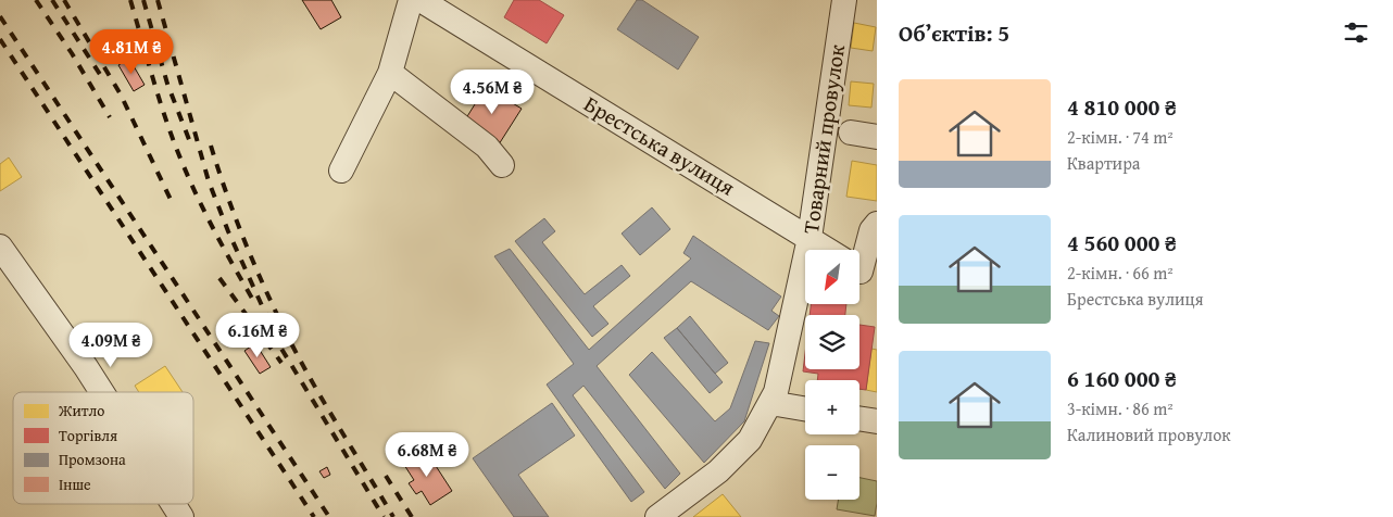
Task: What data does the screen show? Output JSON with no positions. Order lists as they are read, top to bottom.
{
  "streets": {
    "street": ["Товарний провулок", "Брестська вулиця"]
  },
  "crossings": [
    ["Товарний провулок", "Брестська вулиця"]
  ],
  "legend": [
    "Житло",
    "Торгівля",
    "Промзона",
    "Інше"
  ],
  "north": "bottom left",
  "page": {
    "heading": "Об’єктів: 5",
    "price": [
      "4.81M ₴",
      "4.56M ₴",
      "6.16M ₴",
      "4.09M ₴",
      "6.68M ₴"
    ],
    "list": [
      {
        "name": "4 810 000 ₴",
        "note": "2-кімн. · 74 m² · Квартира"
      },
      {
        "name": "4 560 000 ₴",
        "note": "2-кімн. · 66 m² · Брестська вулиця"
      },
      {
        "name": "6 160 000 ₴",
        "note": "3-кімн. · 86 m² · Калиновий провулок"
      }
    ],
    "map_buttons": ["+", "−"]
  }
}
